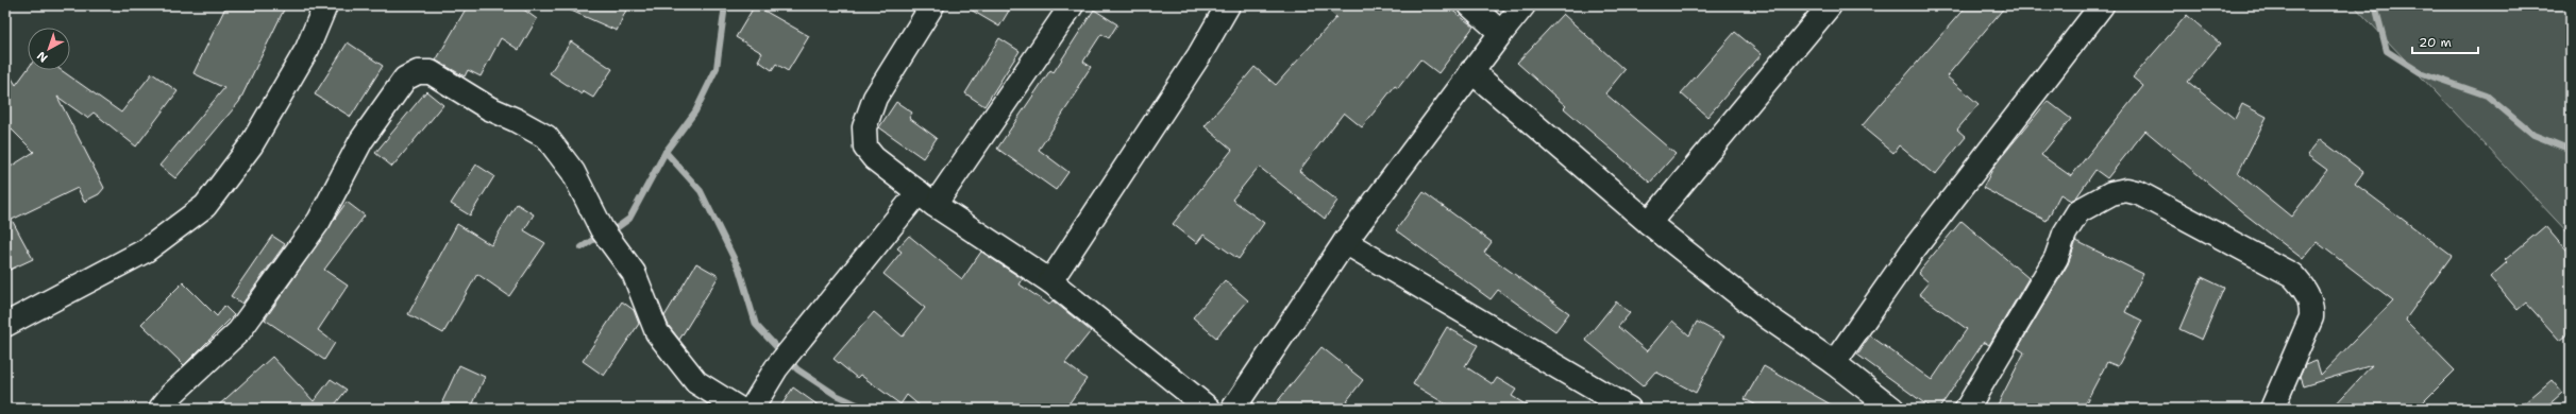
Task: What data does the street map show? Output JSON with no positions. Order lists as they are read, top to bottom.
{
  "scale_bar": "20 m",
  "north": "bottom left"
}
